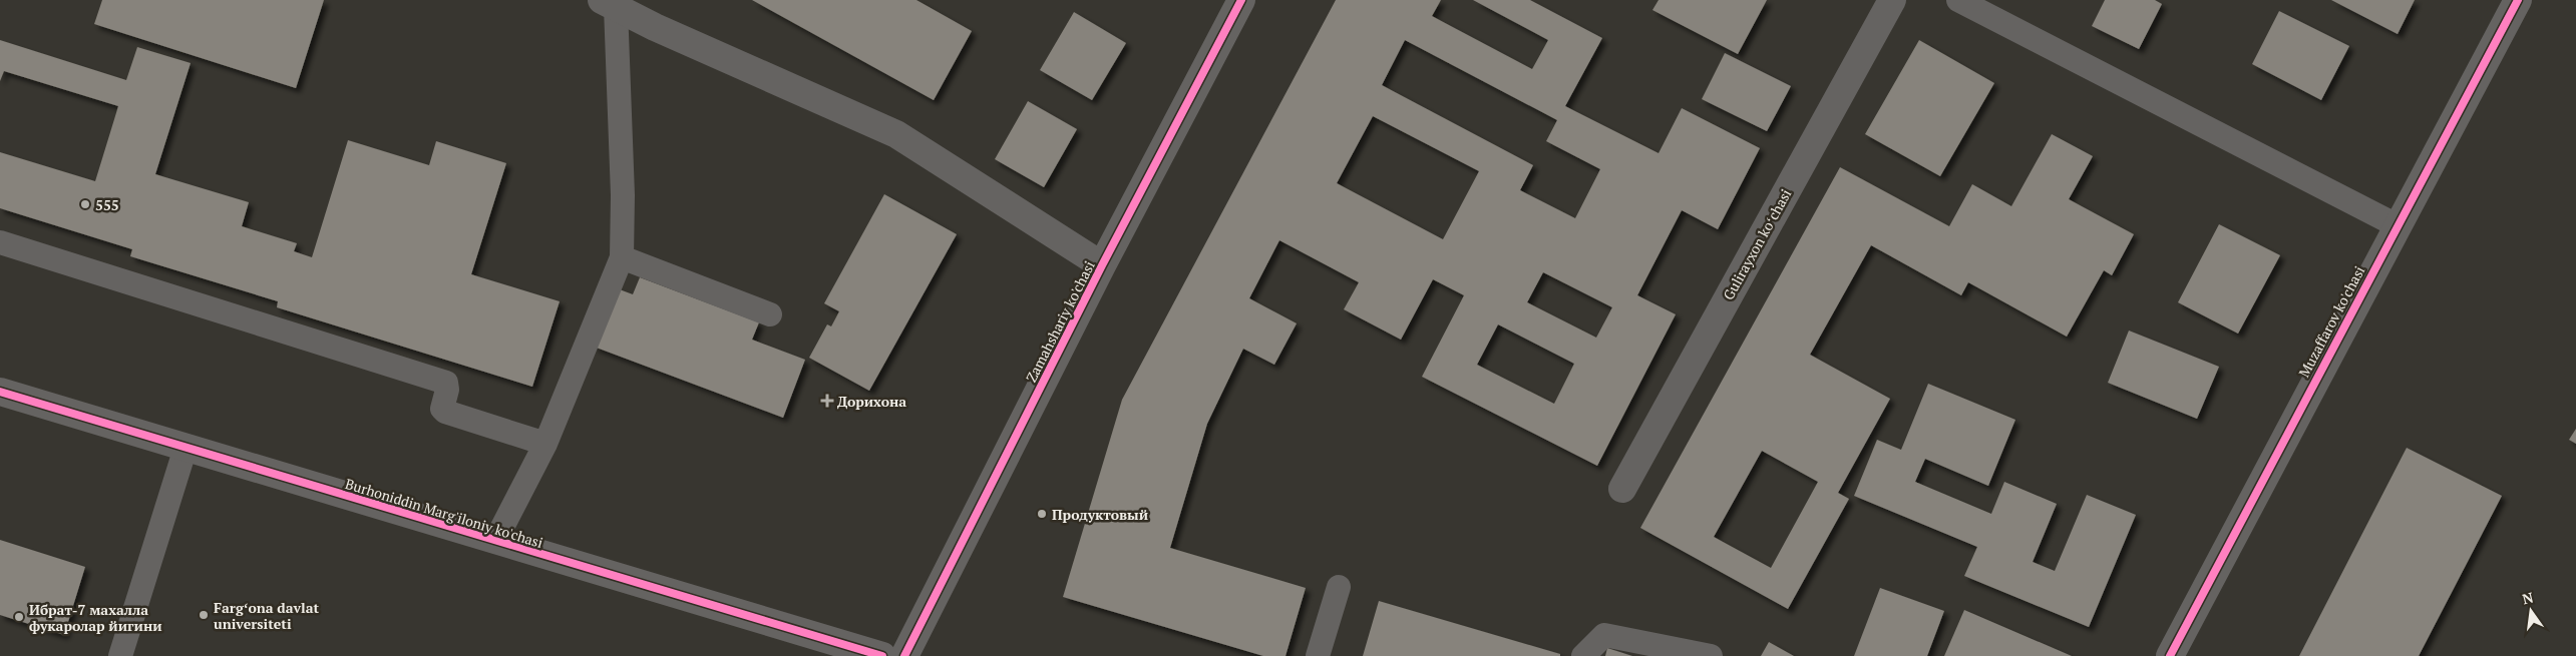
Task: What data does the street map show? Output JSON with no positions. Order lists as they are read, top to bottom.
{
  "streets": {
    "street": [
      "Gulirayxon koʻchasi",
      "Zamahshariy ko'chasi",
      "Muzaffarov ko'chasi",
      "Burhoniddin Marg'iloniy ko'chasi"
    ]
  },
  "places": {
    "other": [
      "555",
      "Продуктовый",
      "Fargʻona davlat universiteti",
      "Ибрат-7 махалла фукаролар йигини"
    ],
    "health": ["Дорихона"]
  },
  "north": "top"
}
